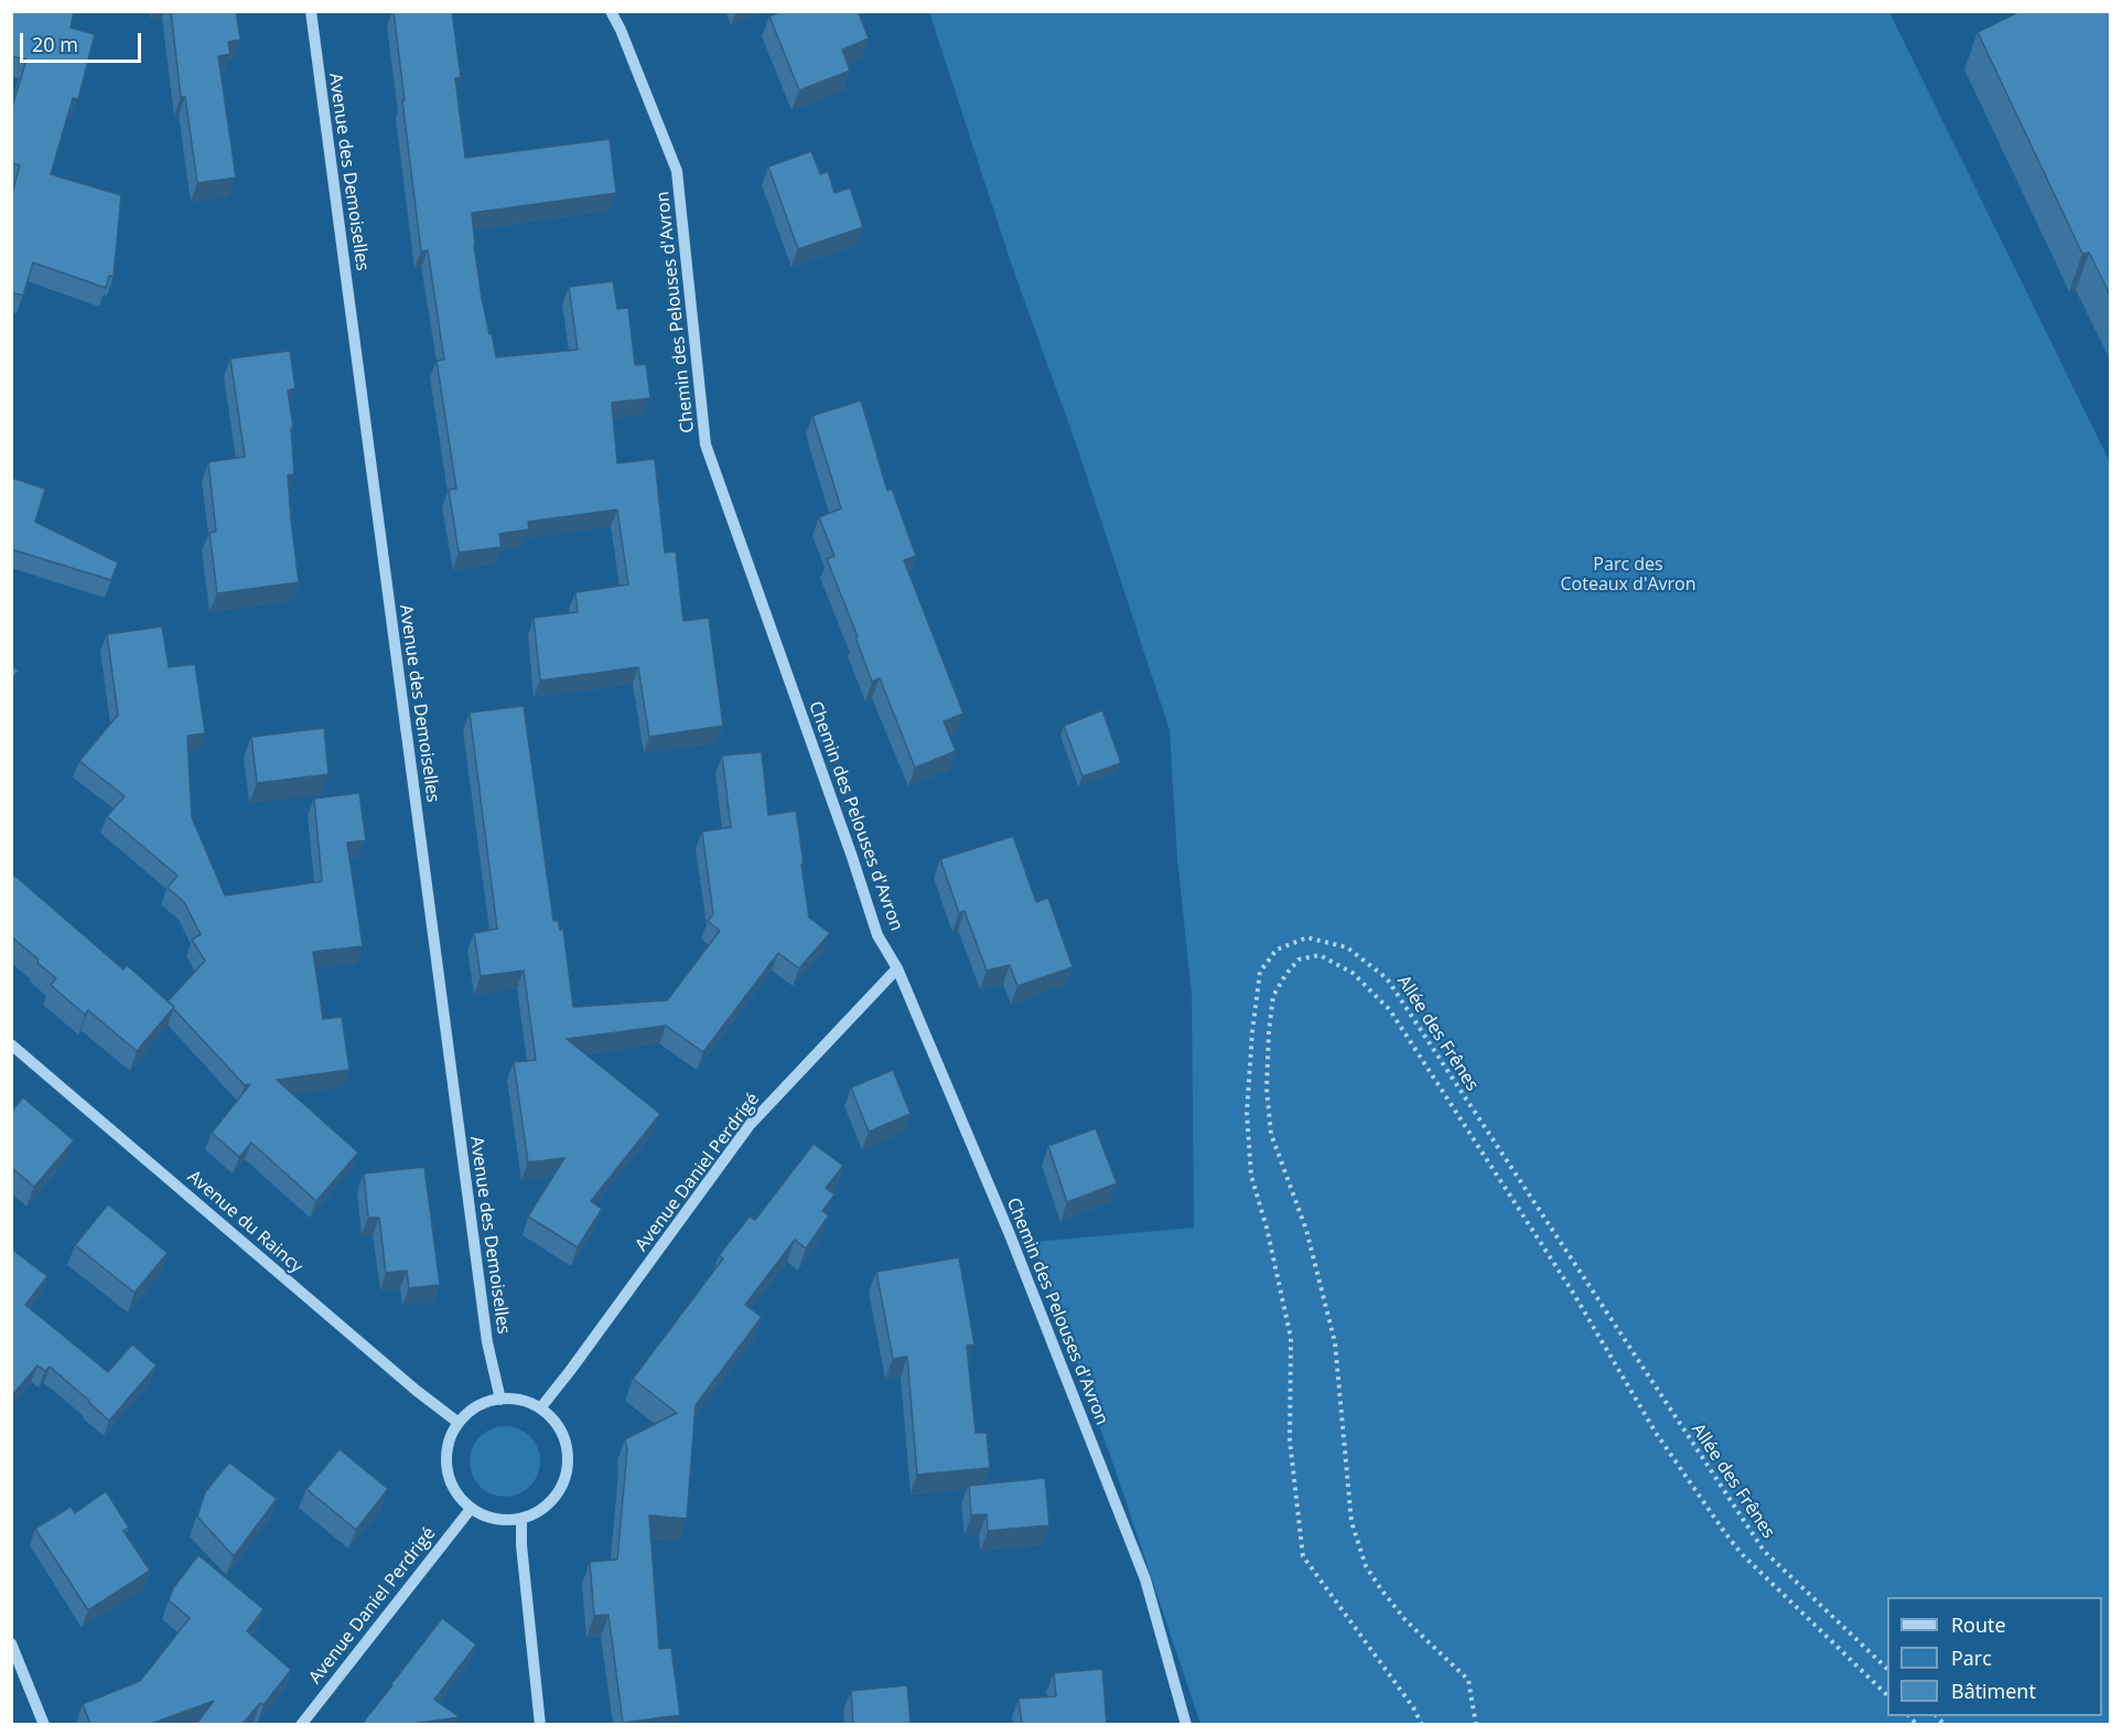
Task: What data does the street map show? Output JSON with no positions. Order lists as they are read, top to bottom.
{
  "streets": {
    "street": [
      "Avenue des Demoiselles",
      "Chemin des Pelouses d'Avron",
      "Avenue Daniel Perdrigé",
      "Avenue du Raincy"
    ],
    "path": ["Allée des Frênes"]
  },
  "crossings": [
    ["Avenue des Demoiselles", "Avenue Daniel Perdrigé"],
    ["Avenue des Demoiselles", "Avenue du Raincy"],
    ["Chemin des Pelouses d'Avron", "Avenue Daniel Perdrigé"],
    ["Avenue Daniel Perdrigé", "Avenue du Raincy"]
  ],
  "parks": ["Parc des Coteaux d'Avron"],
  "legend": ["Route", "Parc", "Bâtiment"],
  "scale_bar": "20 m"
}
